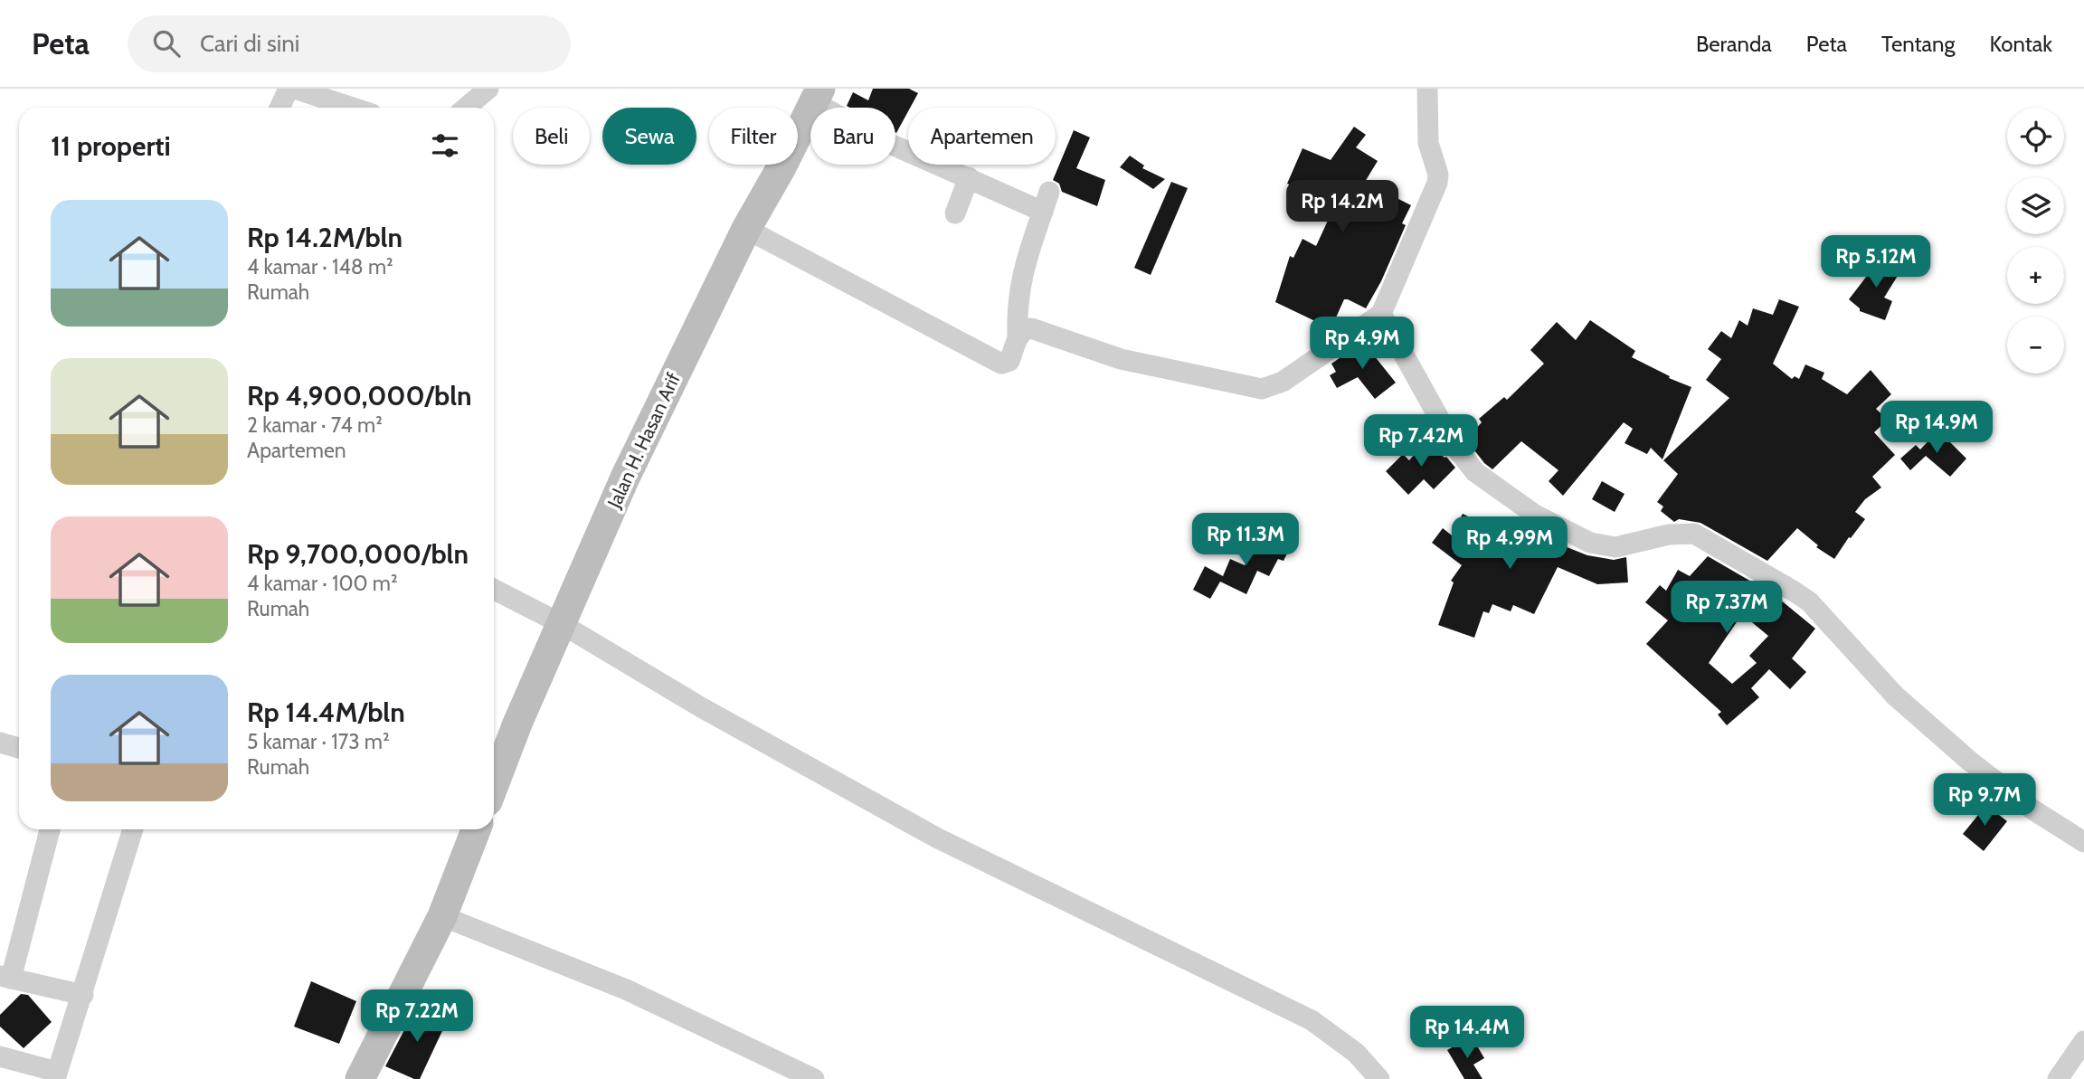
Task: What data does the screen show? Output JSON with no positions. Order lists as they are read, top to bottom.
{
  "streets": {
    "main road": ["Jalan H. Hasan Arif"]
  },
  "page": {
    "header": "Peta",
    "search": "Cari di sini",
    "nav": [
      "Beranda",
      "Peta",
      "Tentang",
      "Kontak"
    ],
    "map_buttons": ["+", "−"],
    "chip": [
      "Beli",
      "Sewa",
      "Filter",
      "Baru",
      "Apartemen"
    ],
    "heading": "11 properti",
    "price": [
      "Rp 14.2M",
      "Rp 5.12M",
      "Rp 4.9M",
      "Rp 14.9M",
      "Rp 7.42M",
      "Rp 11.3M",
      "Rp 4.99M",
      "Rp 7.37M",
      "Rp 9.7M",
      "Rp 7.22M",
      "Rp 14.4M"
    ],
    "list": [
      {
        "name": "Rp 14.2M/bln",
        "note": "4 kamar · 148 m² · Rumah"
      },
      {
        "name": "Rp 4,900,000/bln",
        "note": "2 kamar · 74 m² · Apartemen"
      },
      {
        "name": "Rp 9,700,000/bln",
        "note": "4 kamar · 100 m² · Rumah"
      },
      {
        "name": "Rp 14.4M/bln",
        "note": "5 kamar · 173 m² · Rumah"
      }
    ]
  }
}
